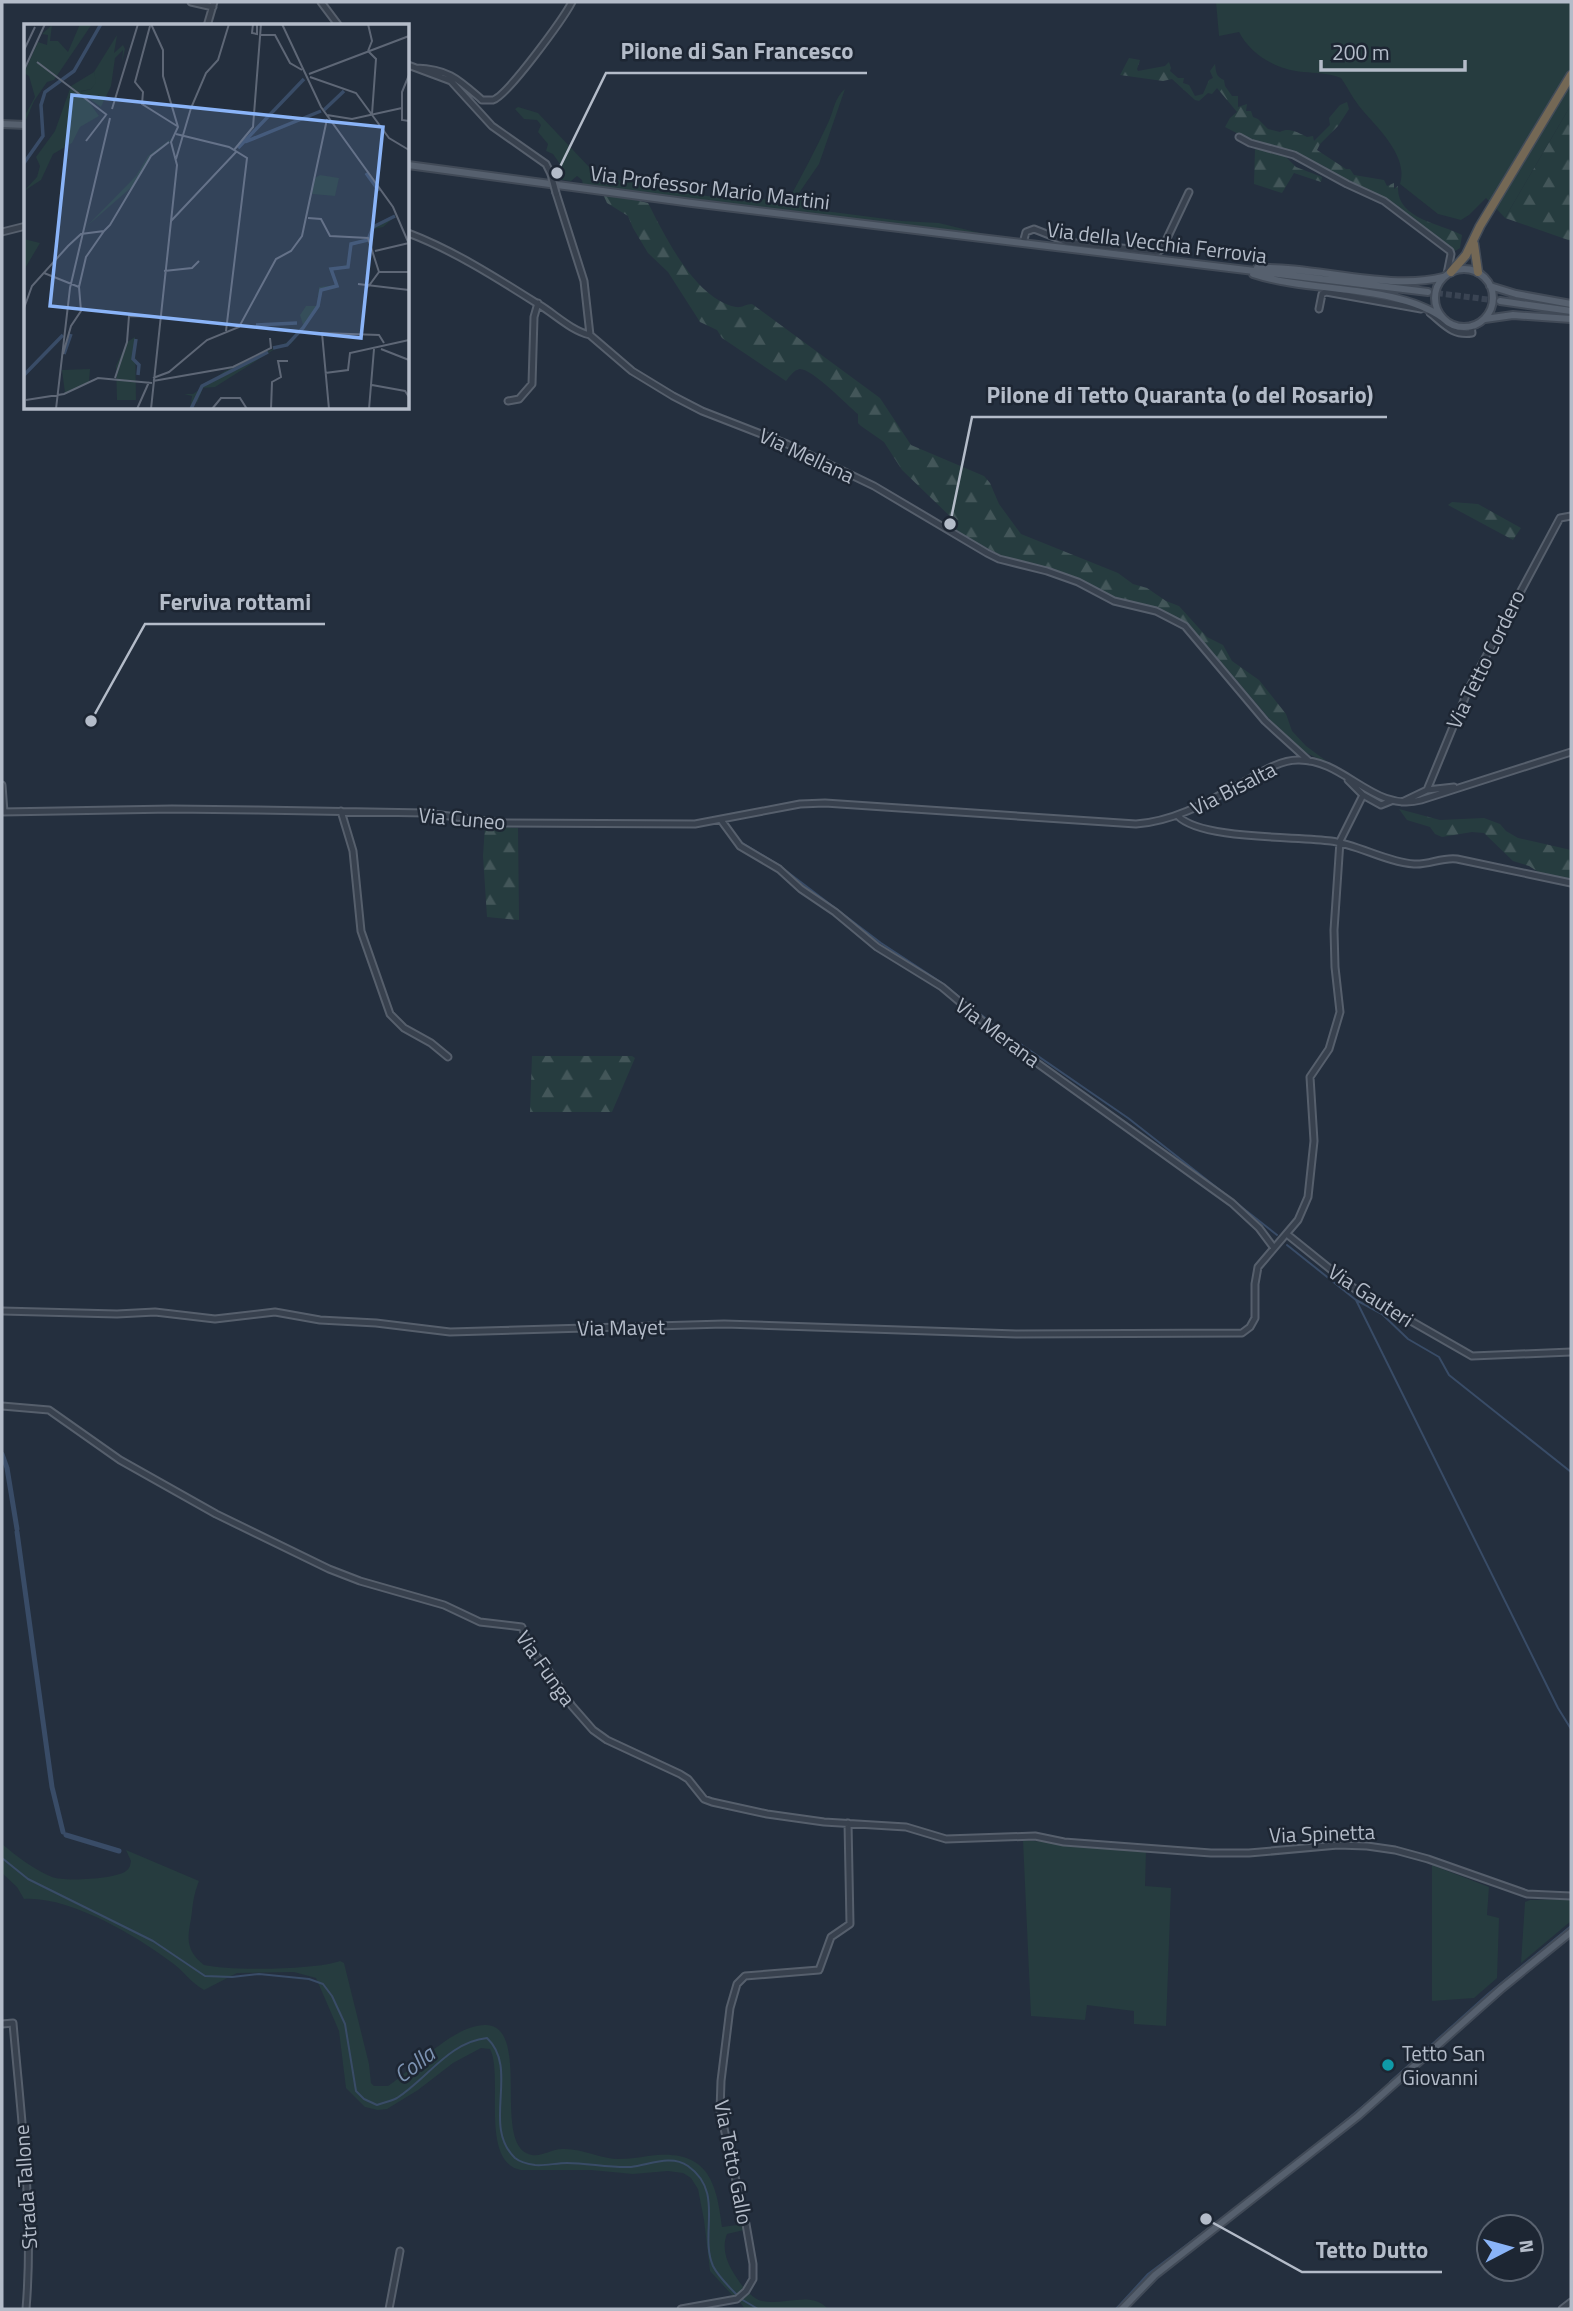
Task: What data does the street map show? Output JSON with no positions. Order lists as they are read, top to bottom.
{
  "streets": {
    "main road": ["Via Professor Mario Martini", "Via della Vecchia Ferrovia"],
    "street": [
      "Via Mellana",
      "Via Tetto Cordero",
      "Via Bisalta",
      "Via Cuneo",
      "Via Merana",
      "Via Gauteri",
      "Via Mayet",
      "Via Funga",
      "Via Spinetta",
      "Via Tetto Gallo",
      "Strada Tallone"
    ]
  },
  "crossings": [
    ["Via Professor Mario Martini", "Via della Vecchia Ferrovia"],
    ["Via Mellana", "Via Bisalta"],
    ["Via Bisalta", "Via Cuneo"],
    ["Via Cuneo", "Via Merana"],
    ["Via Merana", "Via Mayet"],
    ["Via Funga", "Via Spinetta"],
    ["Via Funga", "Via Tetto Gallo"]
  ],
  "water": ["Colla"],
  "places": [
    "Pilone di San Francesco",
    "Pilone di Tetto Quaranta (o del Rosario)",
    "Ferviva rottami",
    "Tetto San Giovanni",
    "Tetto Dutto"
  ],
  "scale_bar": "200 m",
  "north": "right"
}
